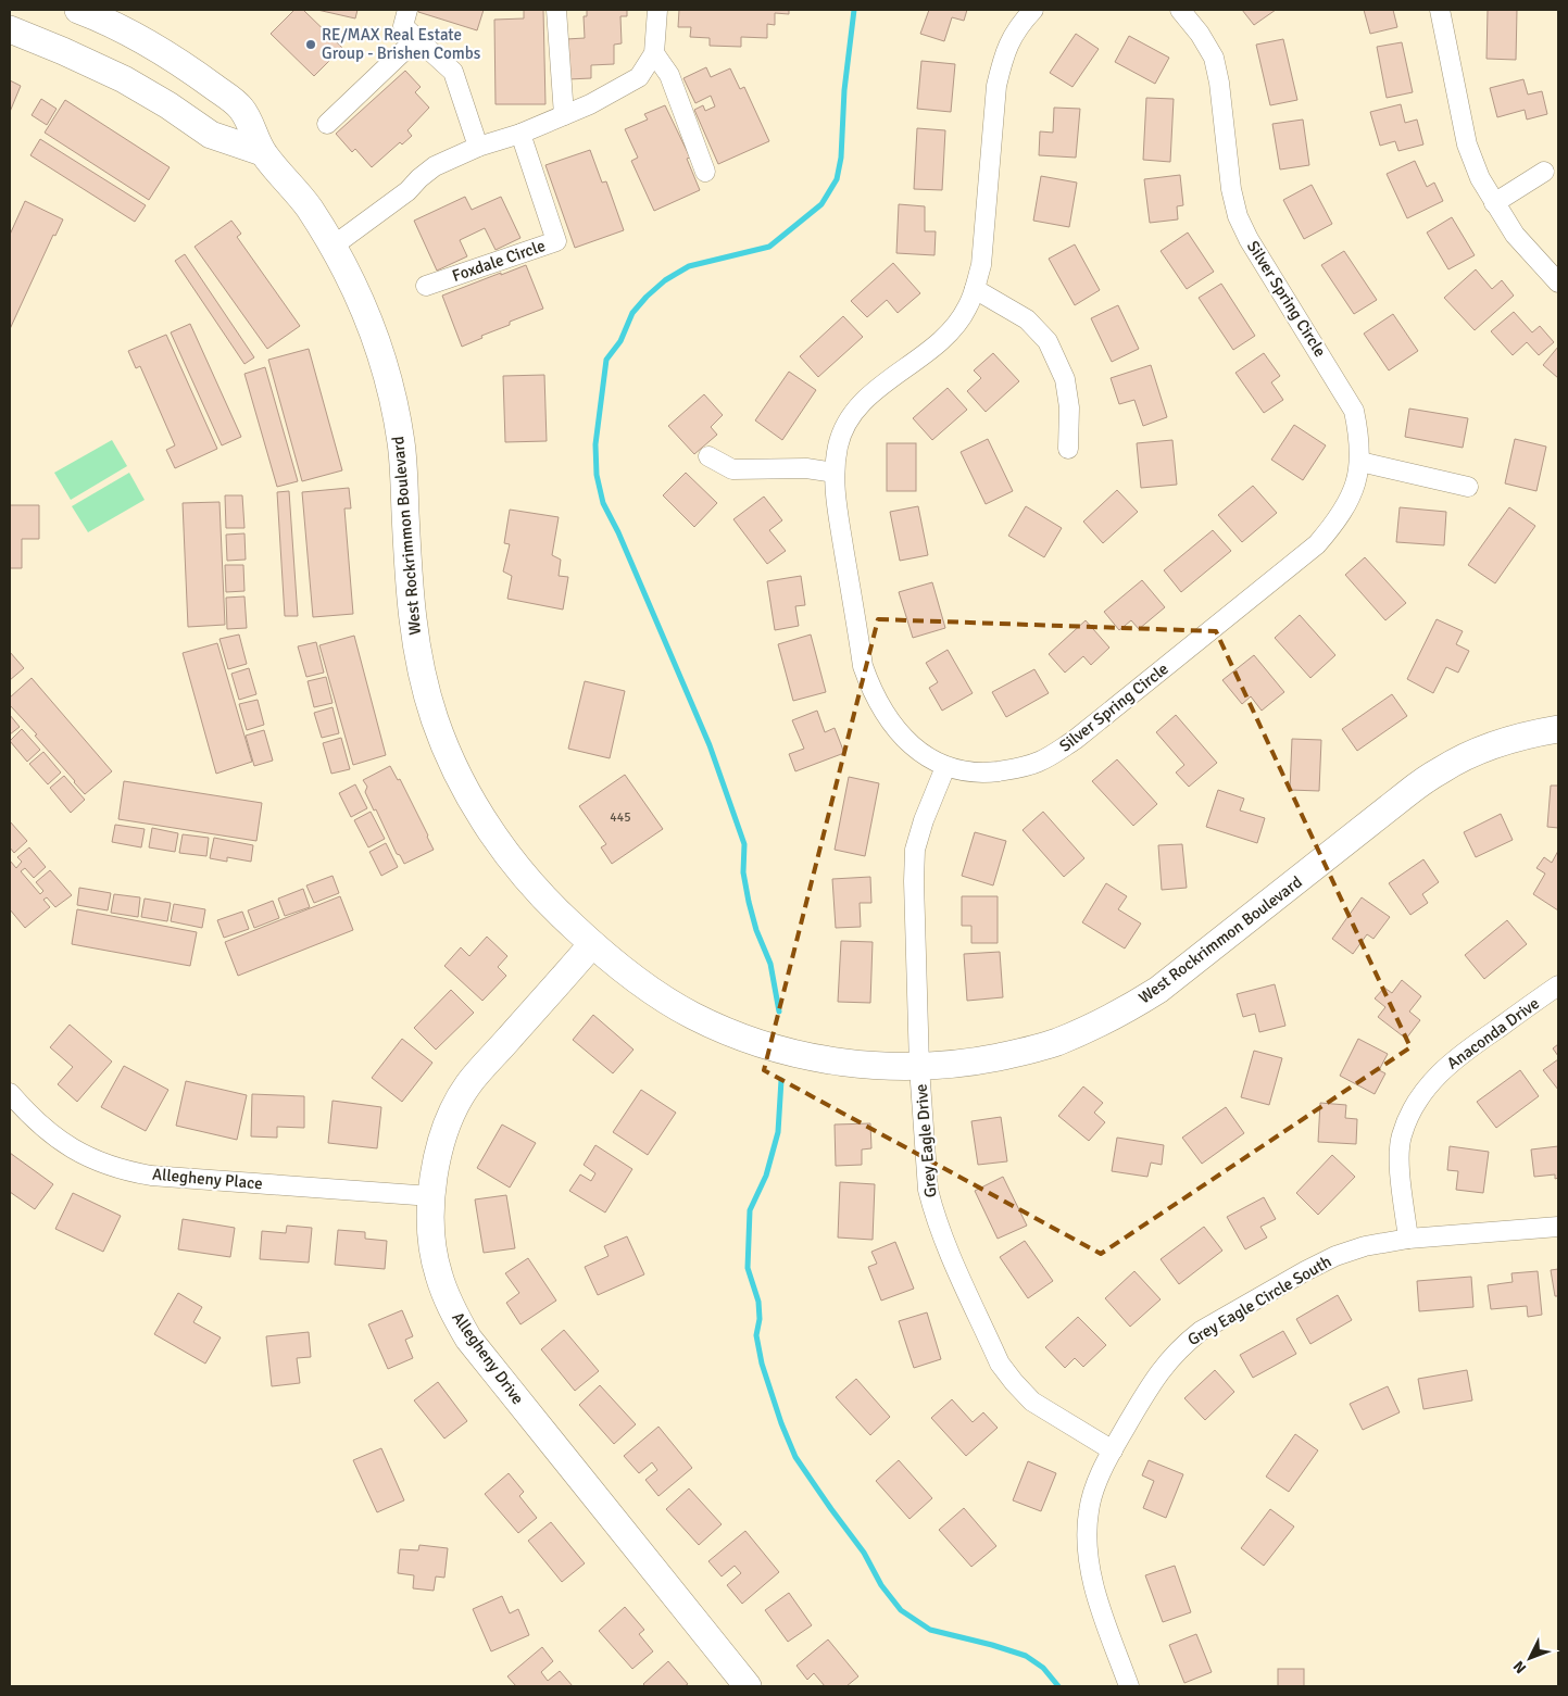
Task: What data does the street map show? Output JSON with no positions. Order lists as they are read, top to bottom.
{
  "streets": {
    "main road": ["West Rockrimmon Boulevard", "Allegheny Drive"],
    "street": [
      "Foxdale Circle",
      "Silver Spring Circle",
      "Anaconda Drive",
      "Grey Eagle Drive",
      "Allegheny Place",
      "Grey Eagle Circle South"
    ]
  },
  "crossings": [
    ["Silver Spring Circle", "Grey Eagle Drive"],
    ["West Rockrimmon Boulevard", "Grey Eagle Drive"],
    ["West Rockrimmon Boulevard", "Allegheny Drive"],
    ["Anaconda Drive", "Grey Eagle Circle South"],
    ["Grey Eagle Drive", "Grey Eagle Circle South"],
    ["Allegheny Place", "Allegheny Drive"]
  ],
  "places": ["RE/MAX Real Estate Group - Brishen Combs"],
  "house_numbers": ["445"],
  "north": "bottom left"
}
